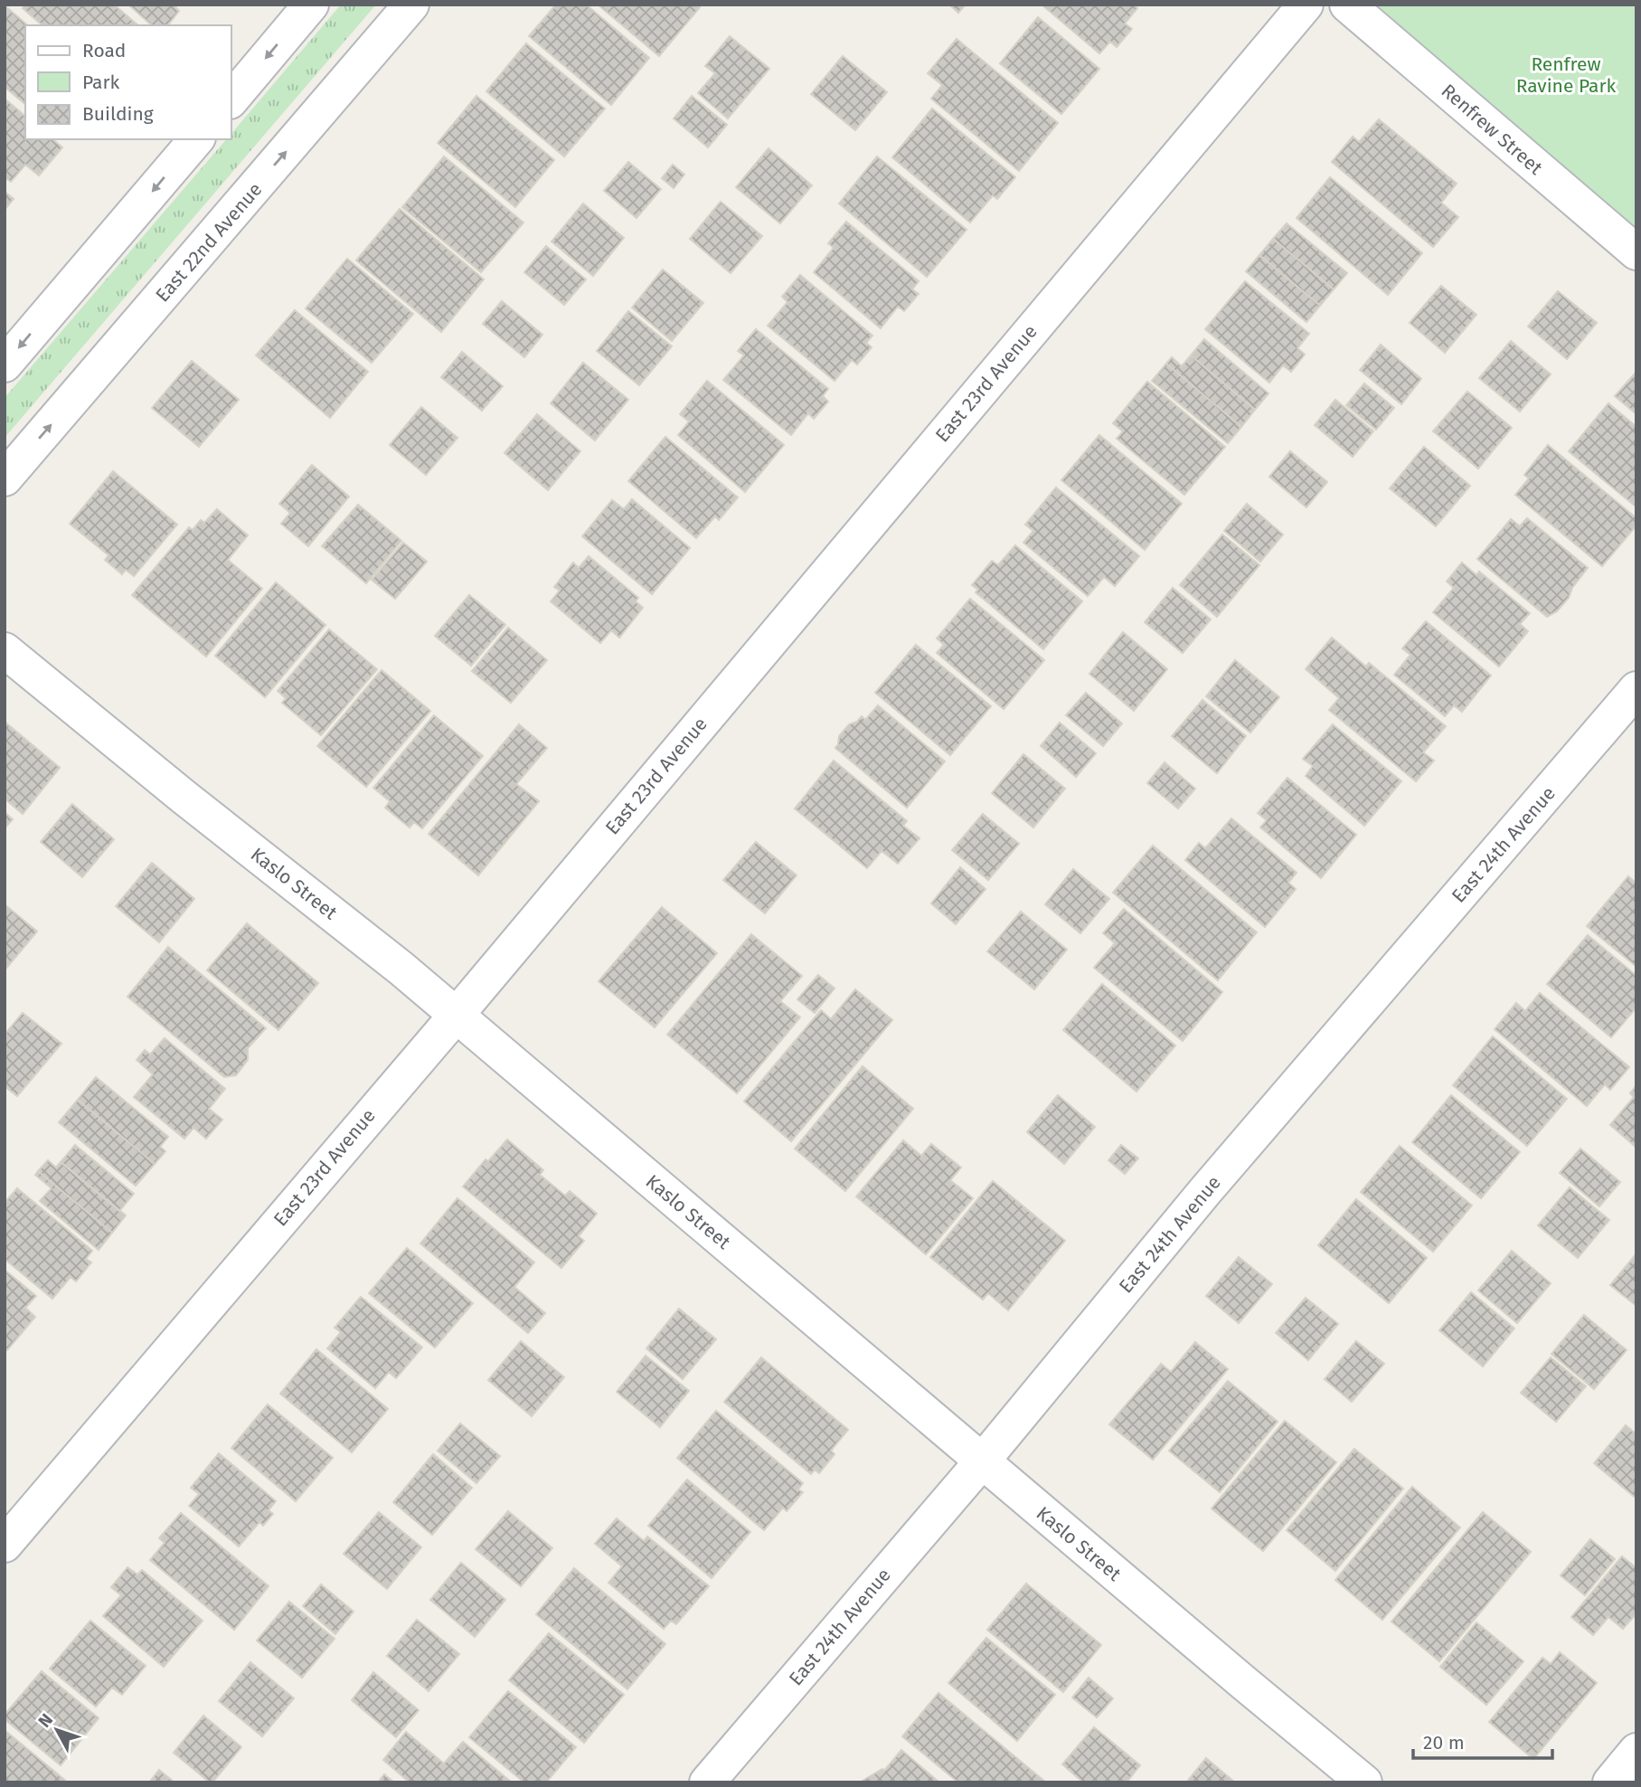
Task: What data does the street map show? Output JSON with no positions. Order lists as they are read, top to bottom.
{
  "streets": {
    "street": [
      "Renfrew Street",
      "East 22nd Avenue",
      "East 23rd Avenue",
      "East 24th Avenue",
      "Kaslo Street"
    ]
  },
  "crossings": [
    ["East 23rd Avenue", "Kaslo Street"],
    ["East 24th Avenue", "Kaslo Street"]
  ],
  "parks": ["Renfrew Ravine Park"],
  "legend": ["Road", "Park", "Building"],
  "scale_bar": "20 m",
  "north": "top left"
}
